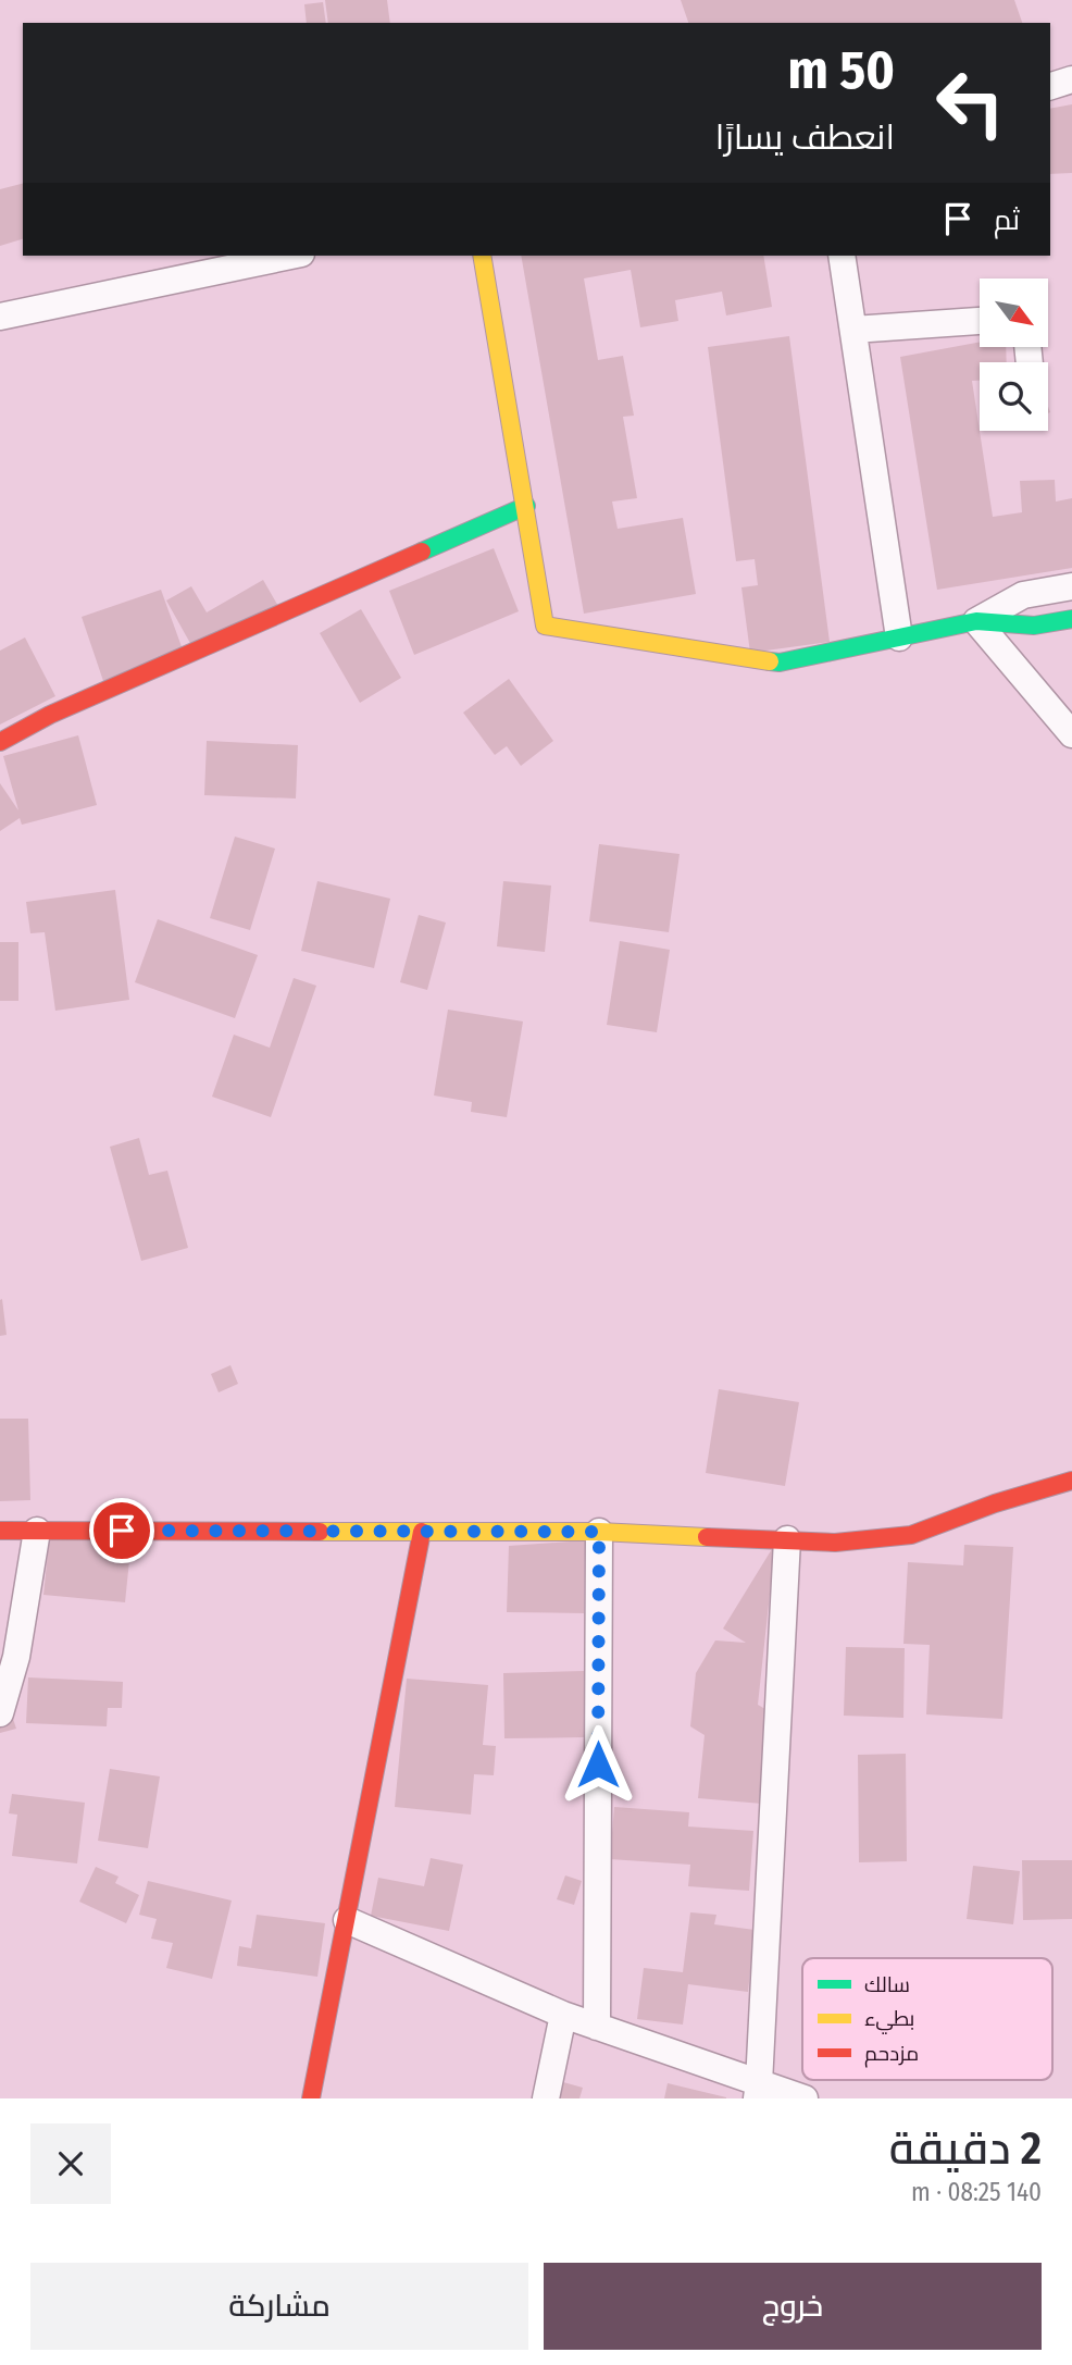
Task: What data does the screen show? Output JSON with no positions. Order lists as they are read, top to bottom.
{
  "legend": ["سالك", "بطيء", "مزدحم"],
  "north": "bottom right",
  "page": {
    "turn": ["50 m", "انعطف يسارًا"],
    "then": "ثم",
    "heading": ["2 دقيقة", "140 m · 08:25"],
    "buttons": ["خروج", "مشاركة"]
  }
}
